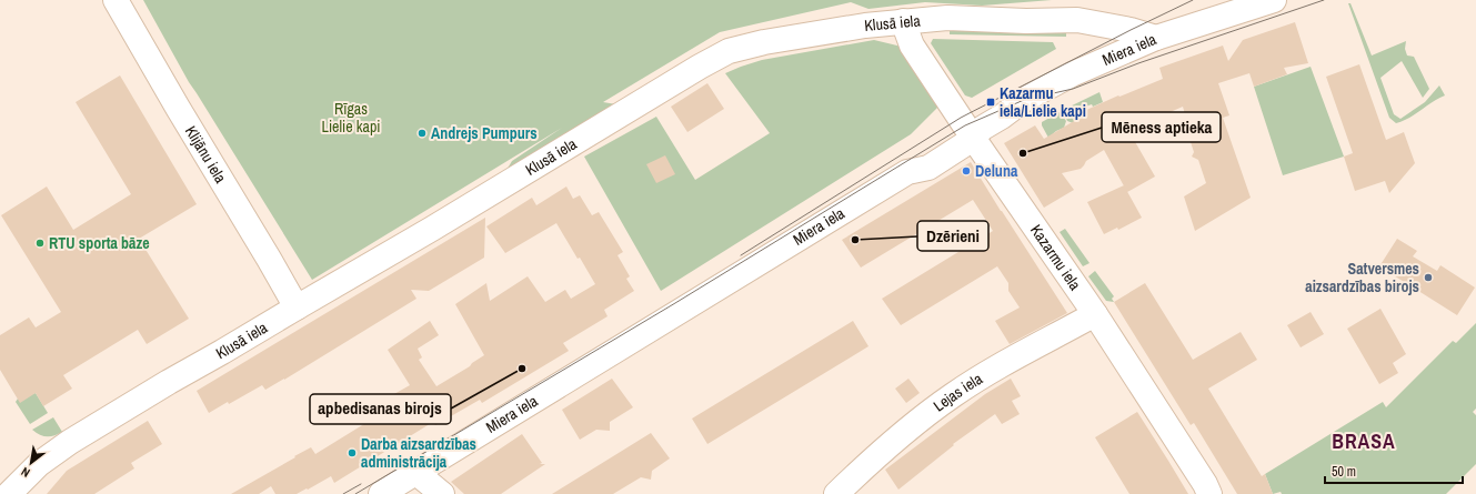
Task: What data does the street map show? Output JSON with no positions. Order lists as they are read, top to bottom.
{
  "streets": {
    "street": [
      "Klusā iela",
      "Miera iela",
      "Klijānu iela",
      "Kazarmu iela",
      "Lejas iela"
    ]
  },
  "crossings": [
    ["Klusā iela", "Miera iela"],
    ["Klusā iela", "Klijānu iela"],
    ["Klusā iela", "Kazarmu iela"],
    ["Miera iela", "Kazarmu iela"],
    ["Kazarmu iela", "Lejas iela"]
  ],
  "districts": ["BRASA"],
  "parks": ["Rīgas Lielie kapi"],
  "places": {
    "transit": ["Kazarmu iela/Lielie kapi"],
    "other": [
      "Andrejs Pumpurs",
      "Mēness aptieka",
      "Deluna",
      "Dzērieni",
      "RTU sporta bāze",
      "Satversmes aizsardzības birojs",
      "apbedisanas birojs",
      "Darba aizsardzības administrācija"
    ]
  },
  "scale_bar": "50 m",
  "north": "bottom left"
}
